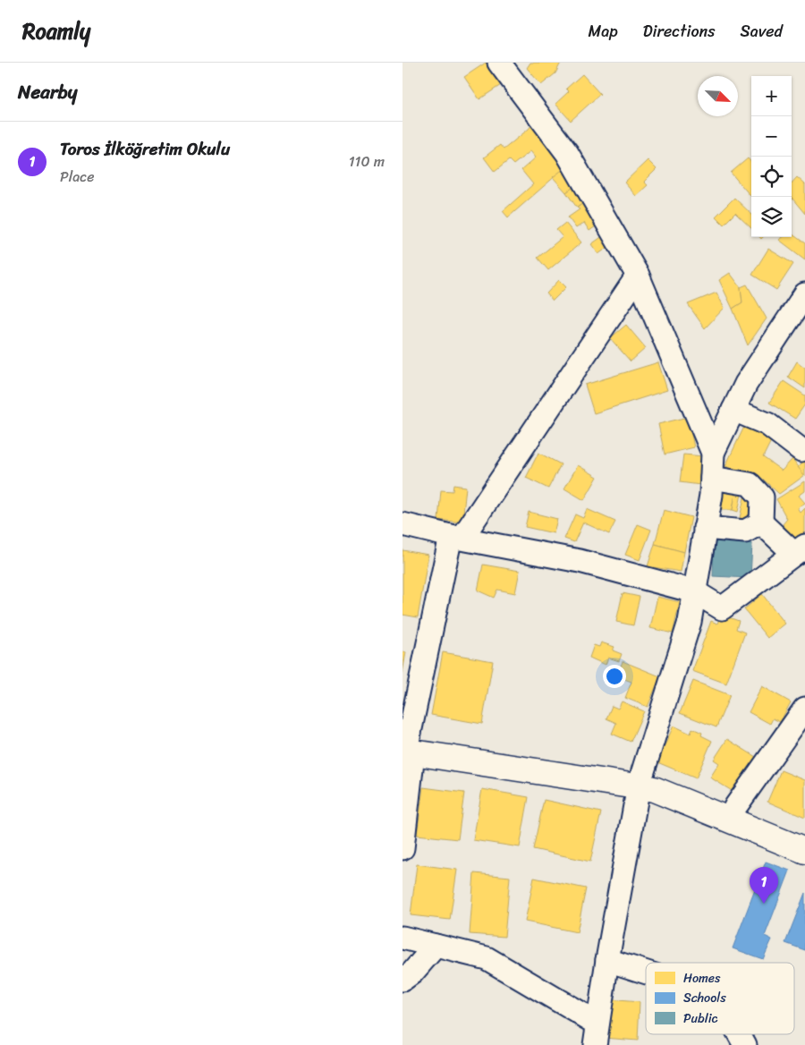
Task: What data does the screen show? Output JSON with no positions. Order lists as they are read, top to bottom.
{
  "legend": ["Homes", "Schools", "Public"],
  "north": "bottom right",
  "page": {
    "header": "Roamly",
    "nav": ["Map", "Directions", "Saved"],
    "heading": "Nearby",
    "map_buttons": ["+", "−"],
    "list": [
      {
        "mark": "1",
        "name": "Toros İlköğretim Okulu",
        "note": "Place",
        "value": "110 m"
      }
    ],
    "pins": "1"
  }
}
